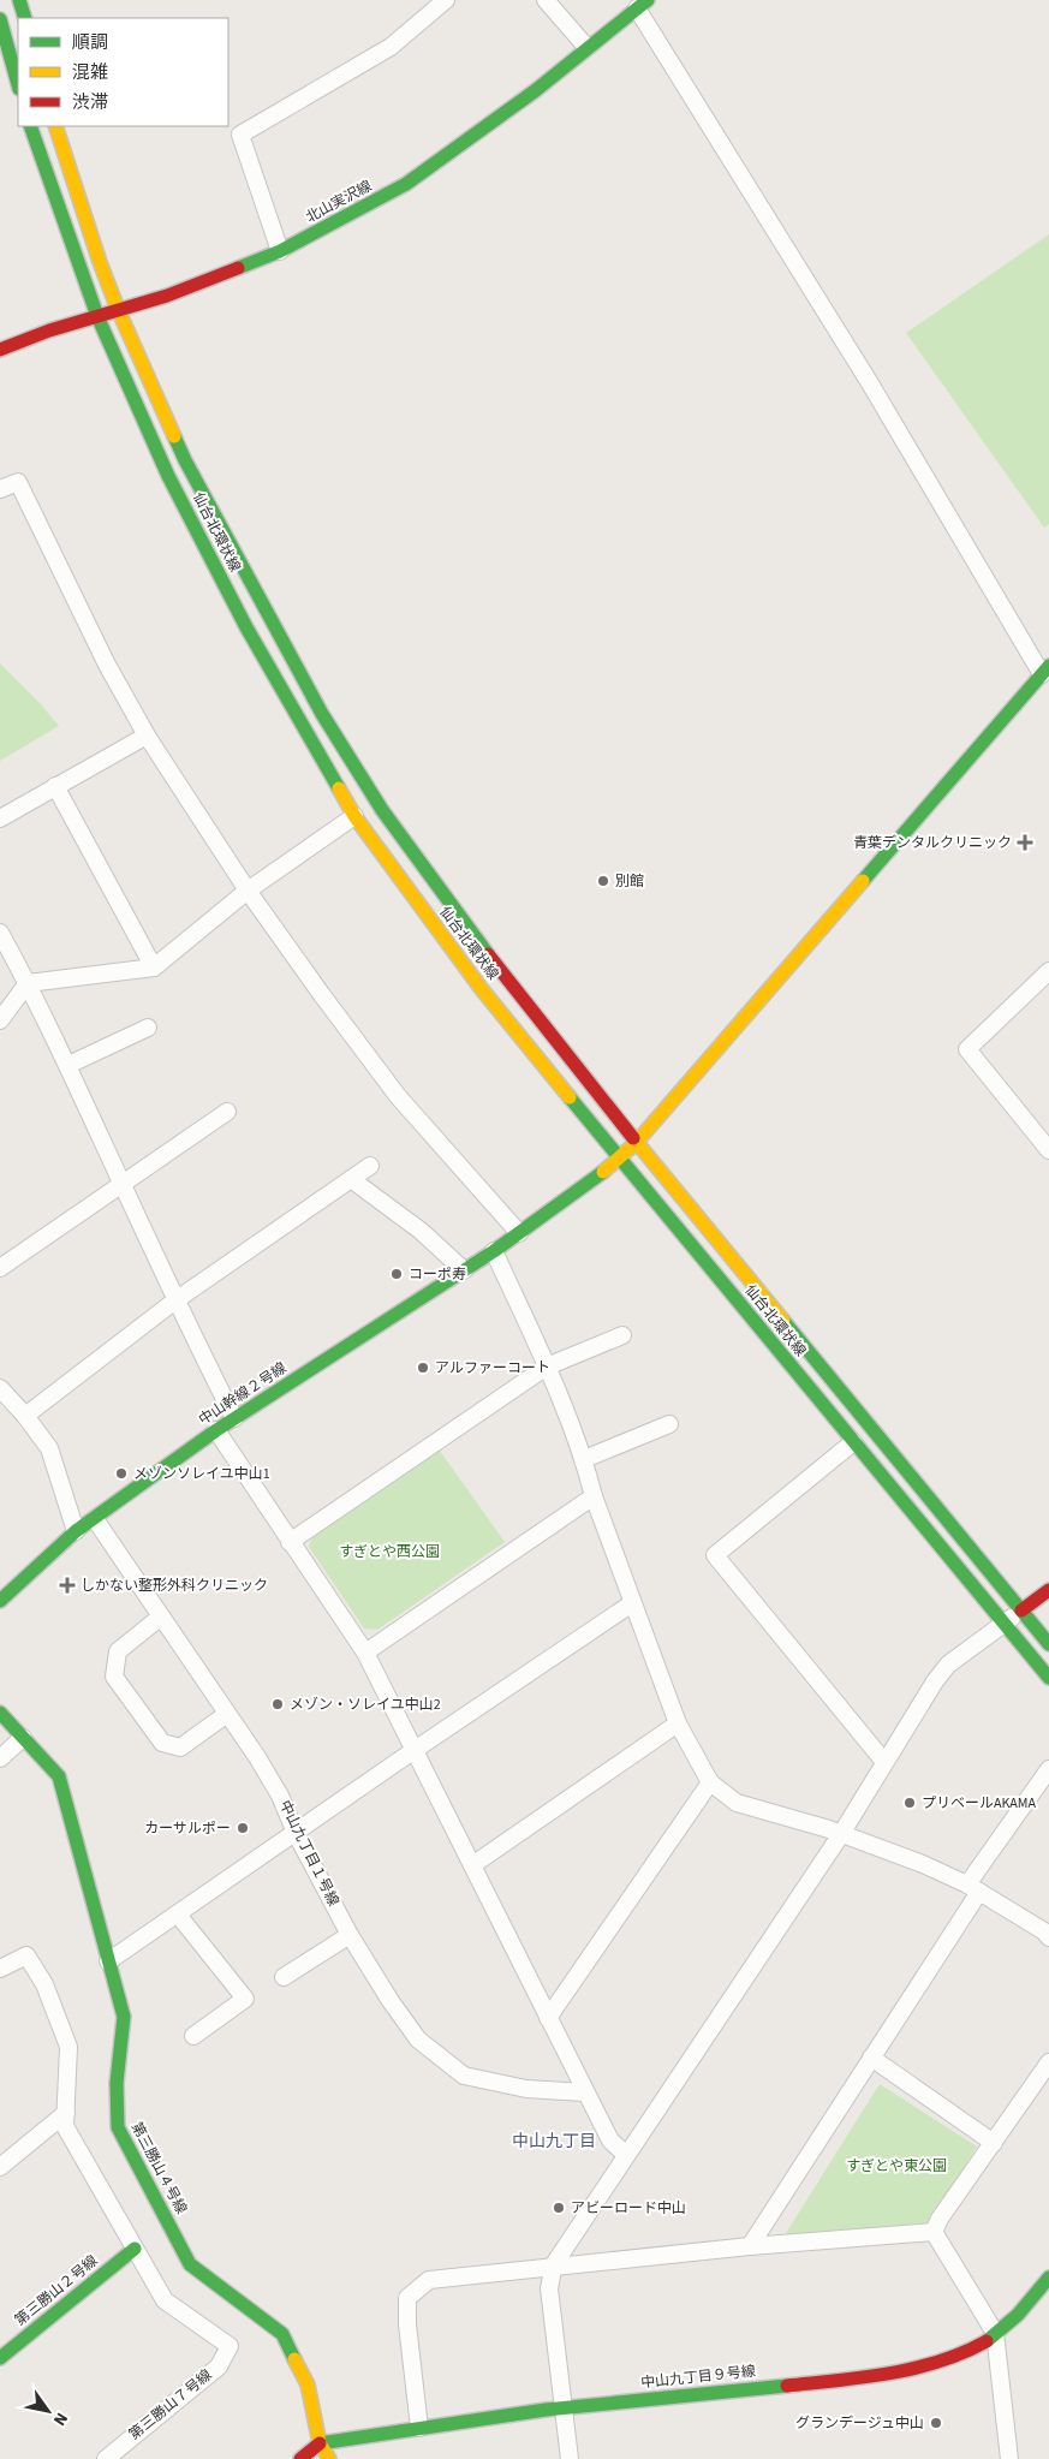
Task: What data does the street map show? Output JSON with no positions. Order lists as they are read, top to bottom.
{
  "streets": {
    "street": [
      "北山実沢線",
      "仙台北環状線",
      "中山幹線２号線",
      "中山九丁目１号線",
      "第三勝山４号線",
      "第三勝山２号線",
      "中山九丁目９号線",
      "第三勝山７号線"
    ]
  },
  "crossings": [
    ["北山実沢線", "仙台北環状線"],
    ["仙台北環状線", "中山幹線２号線"],
    ["中山幹線２号線", "中山九丁目１号線"],
    ["第三勝山４号線", "中山九丁目９号線"],
    ["第三勝山２号線", "第三勝山７号線"]
  ],
  "districts": ["中山九丁目"],
  "parks": ["すぎとや西公園", "すぎとや東公園"],
  "places": {
    "health": ["青葉デンタルクリニック", "しかない整形外科クリニック"],
    "other": [
      "別館",
      "コーポ寿",
      "アルファーコート",
      "メゾンソレイユ中山1",
      "メゾン・ソレイユ中山2",
      "プリベールAKAMA",
      "カーサルポー",
      "アビーロード中山",
      "グランデージュ中山"
    ]
  },
  "legend": ["順調", "混雑", "渋滞"],
  "north": "bottom right"
}
